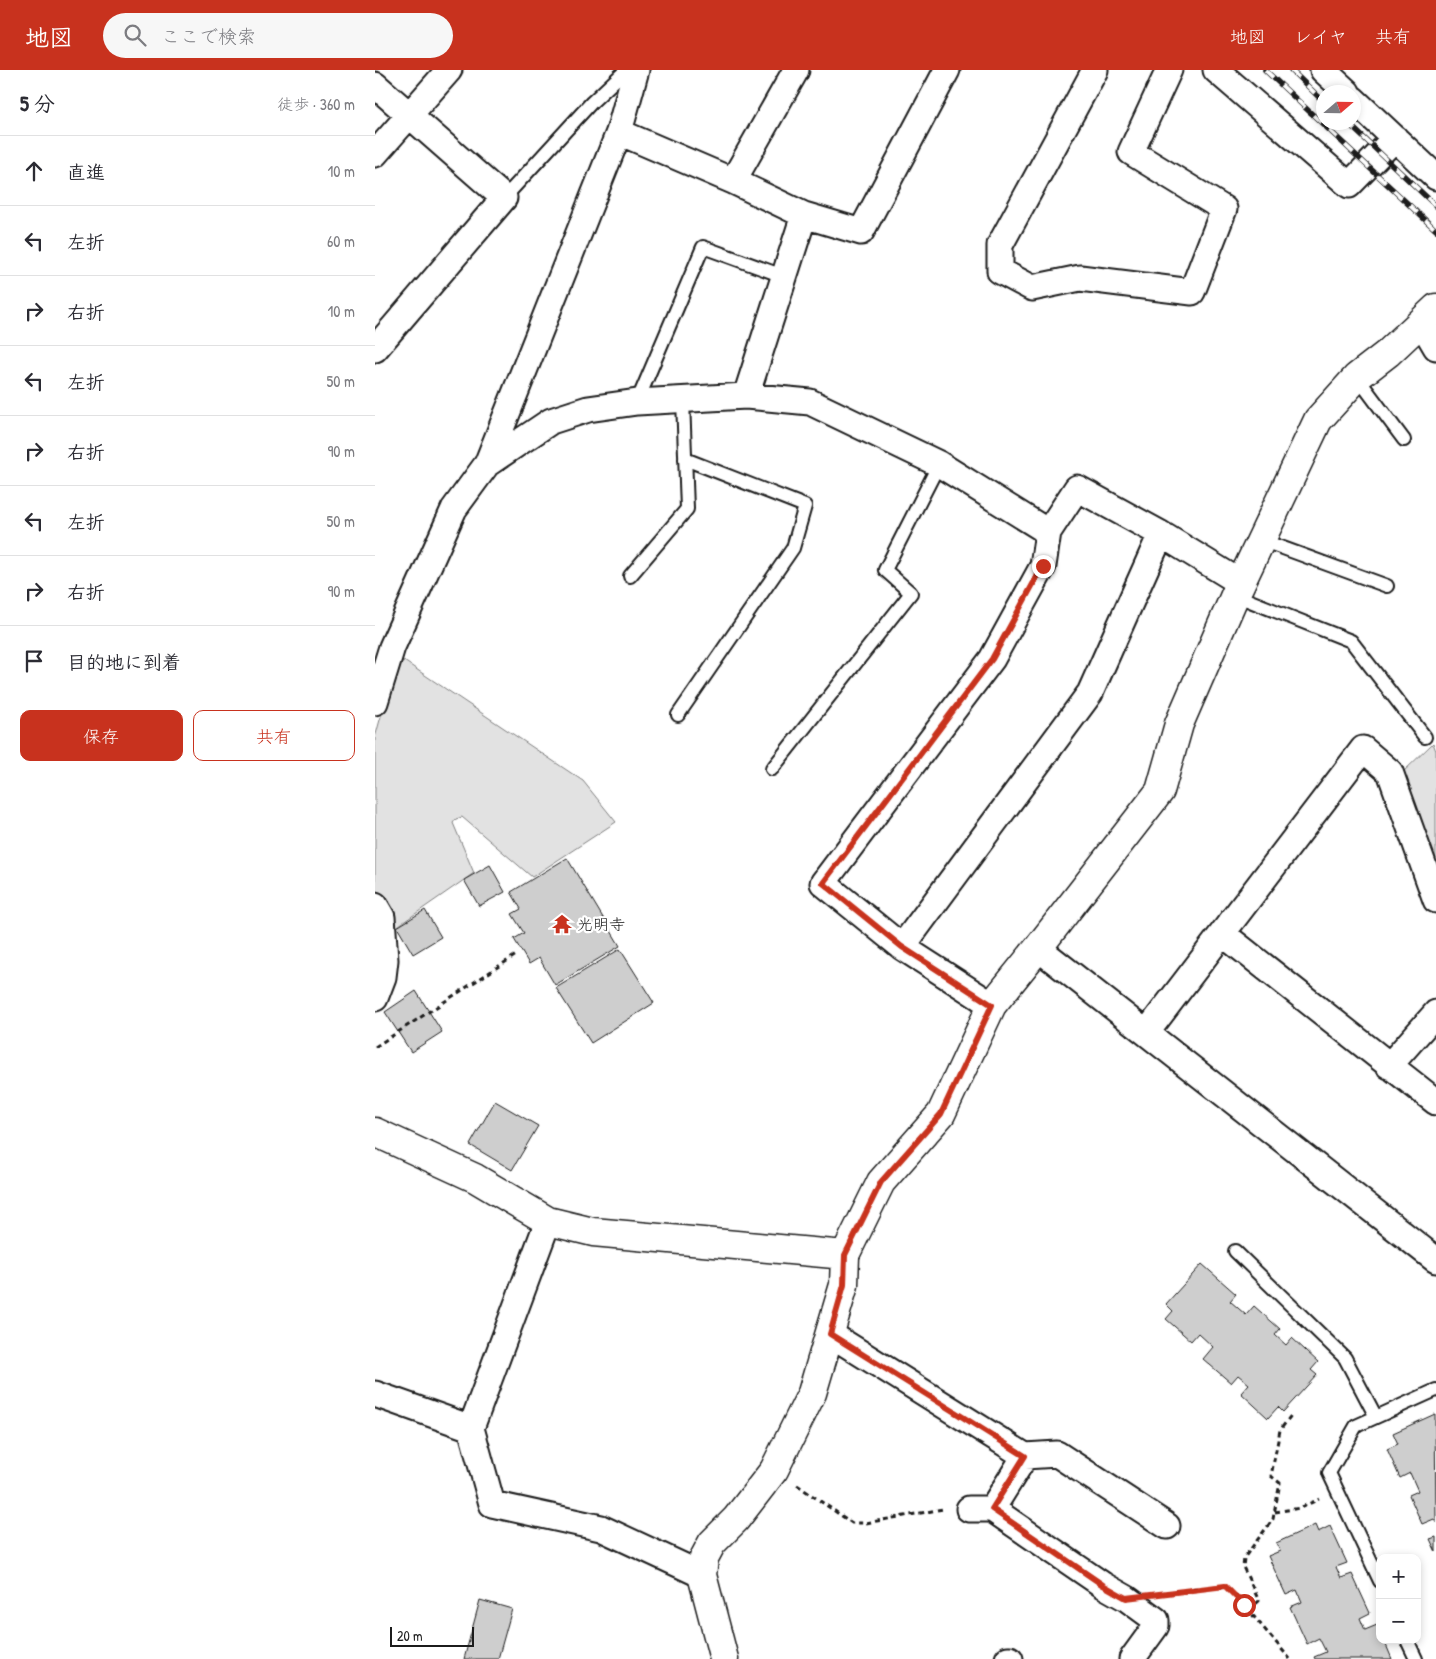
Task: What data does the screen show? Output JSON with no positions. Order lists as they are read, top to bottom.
{
  "places": {
    "temple": ["光明寺"]
  },
  "scale_bar": "20 m",
  "north": "right",
  "page": {
    "header": "地図",
    "search": "ここで検索",
    "nav": ["地図", "レイヤ", "共有"],
    "heading": ["5 分", "徒歩 · 360 m"],
    "list": [
      ["直進", "10 m"],
      ["左折", "60 m"],
      ["右折", "10 m"],
      ["左折", "50 m"],
      ["右折", "90 m"],
      ["左折", "50 m"],
      ["右折", "90 m"],
      "目的地に到着"
    ],
    "buttons": ["保存", "共有"],
    "map_buttons": ["+", "−"],
    "scale": "20 m"
  }
}
